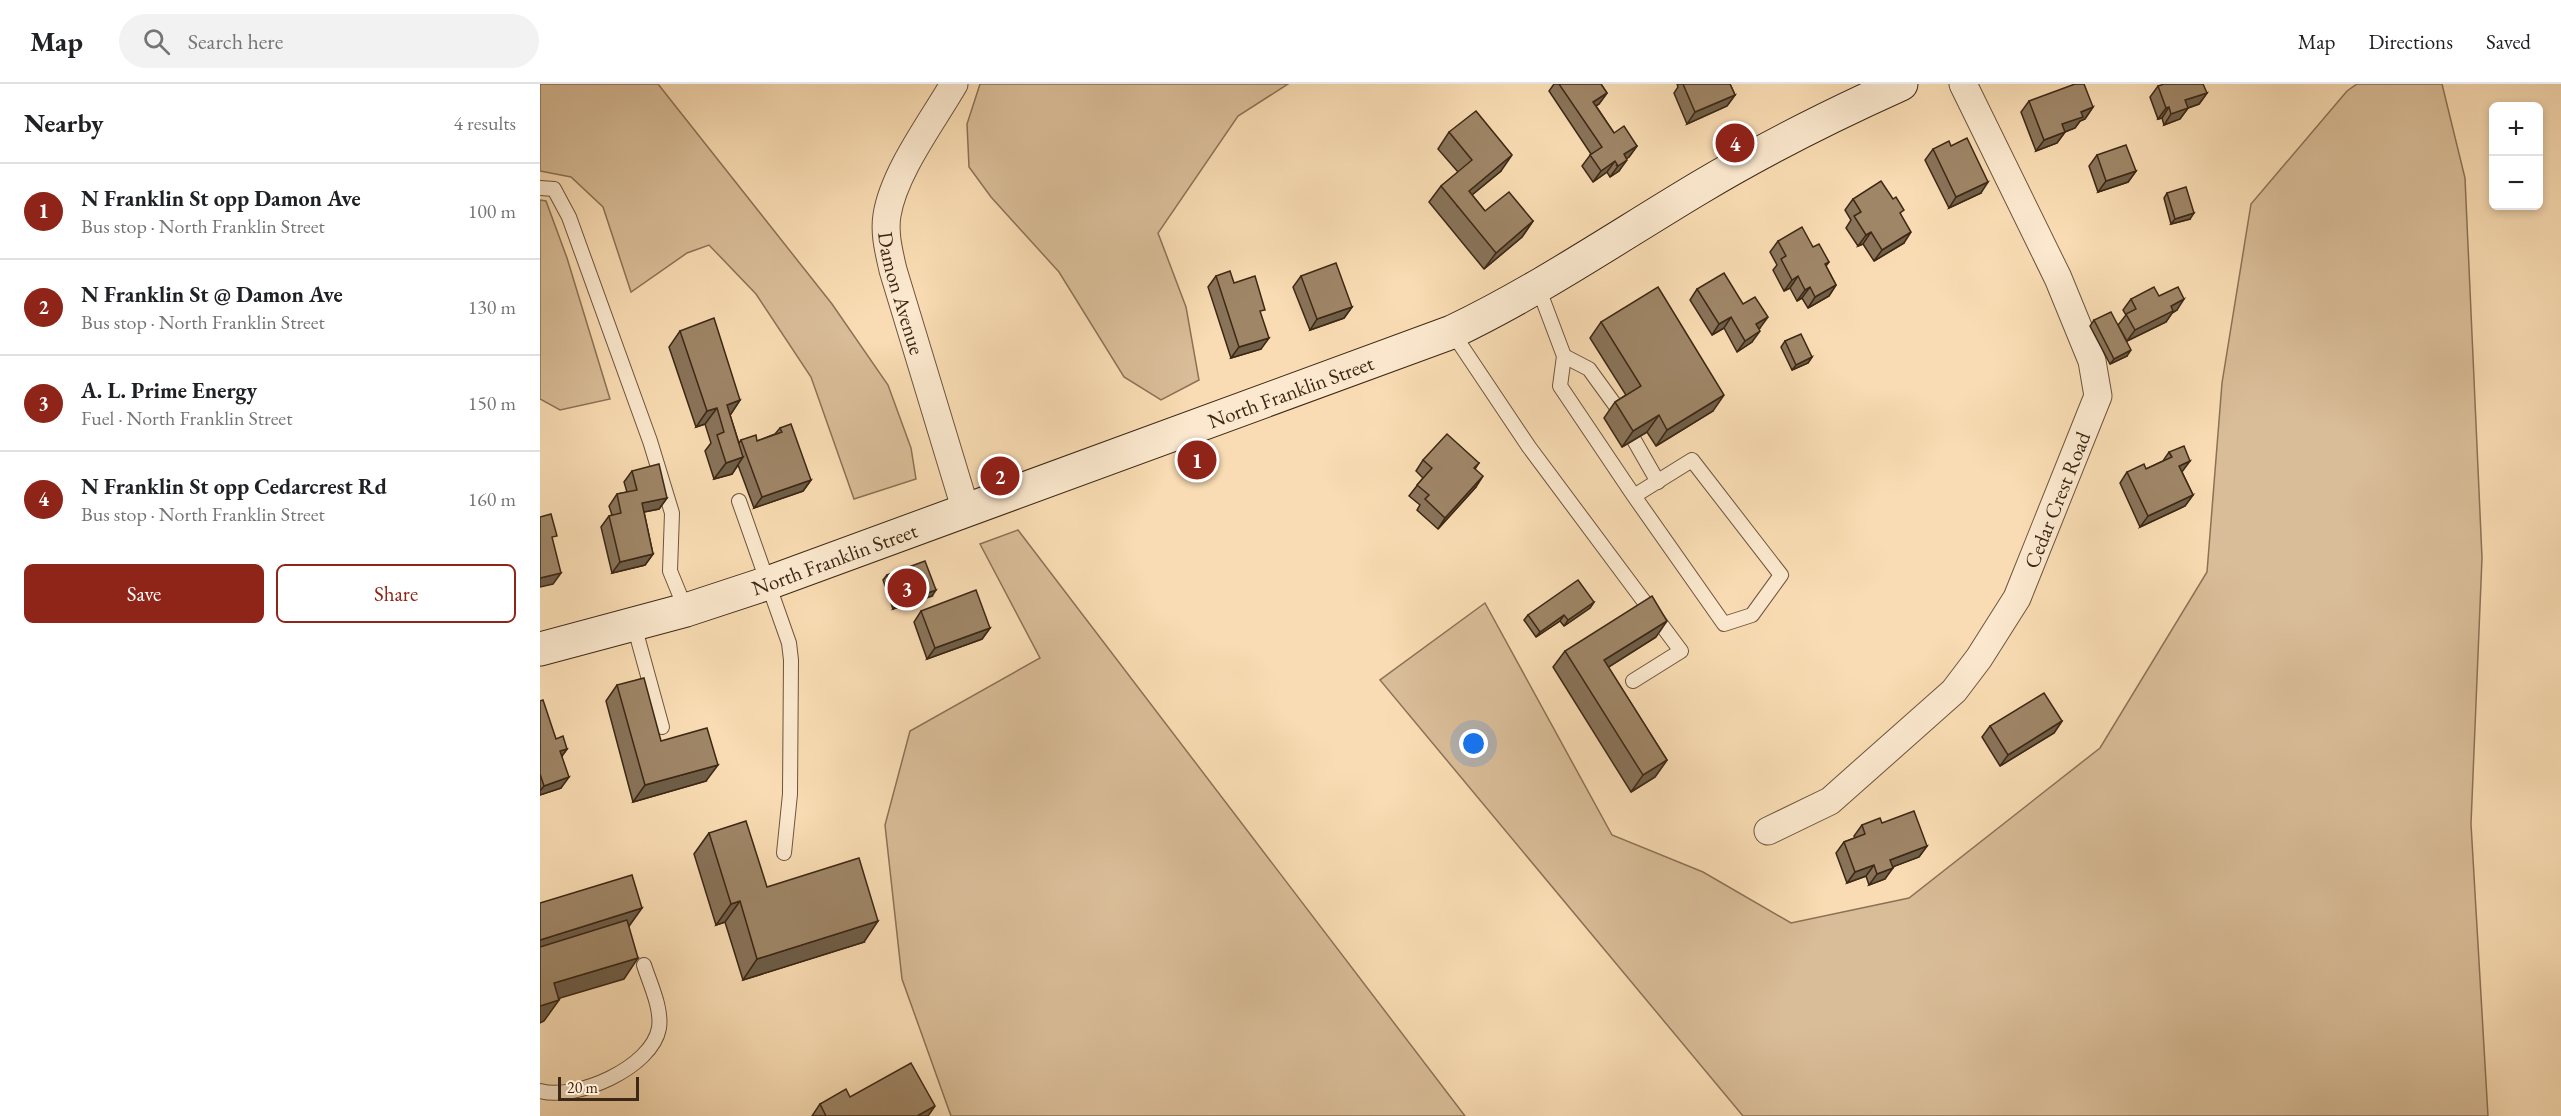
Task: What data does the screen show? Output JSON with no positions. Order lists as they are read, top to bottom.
{
  "streets": {
    "main road": ["North Franklin Street"],
    "street": ["Damon Avenue", "Cedar Crest Road"]
  },
  "crossings": [
    ["Damon Avenue", "North Franklin Street"]
  ],
  "scale_bar": "20 m",
  "page": {
    "header": "Map",
    "search": "Search here",
    "nav": ["Map", "Directions", "Saved"],
    "heading": ["Nearby", "4 results"],
    "map_buttons": ["+", "−"],
    "pins": [
      "4",
      "1",
      "2",
      "3"
    ],
    "list": [
      {
        "mark": "1",
        "name": "N Franklin St opp Damon Ave",
        "note": "Bus stop · North Franklin Street",
        "value": "100 m"
      },
      {
        "mark": "2",
        "name": "N Franklin St @ Damon Ave",
        "note": "Bus stop · North Franklin Street",
        "value": "130 m"
      },
      {
        "mark": "3",
        "name": "A. L. Prime Energy",
        "note": "Fuel · North Franklin Street",
        "value": "150 m"
      },
      {
        "mark": "4",
        "name": "N Franklin St opp Cedarcrest Rd",
        "note": "Bus stop · North Franklin Street",
        "value": "160 m"
      }
    ],
    "buttons": ["Save", "Share"],
    "scale": "20 m"
  }
}
